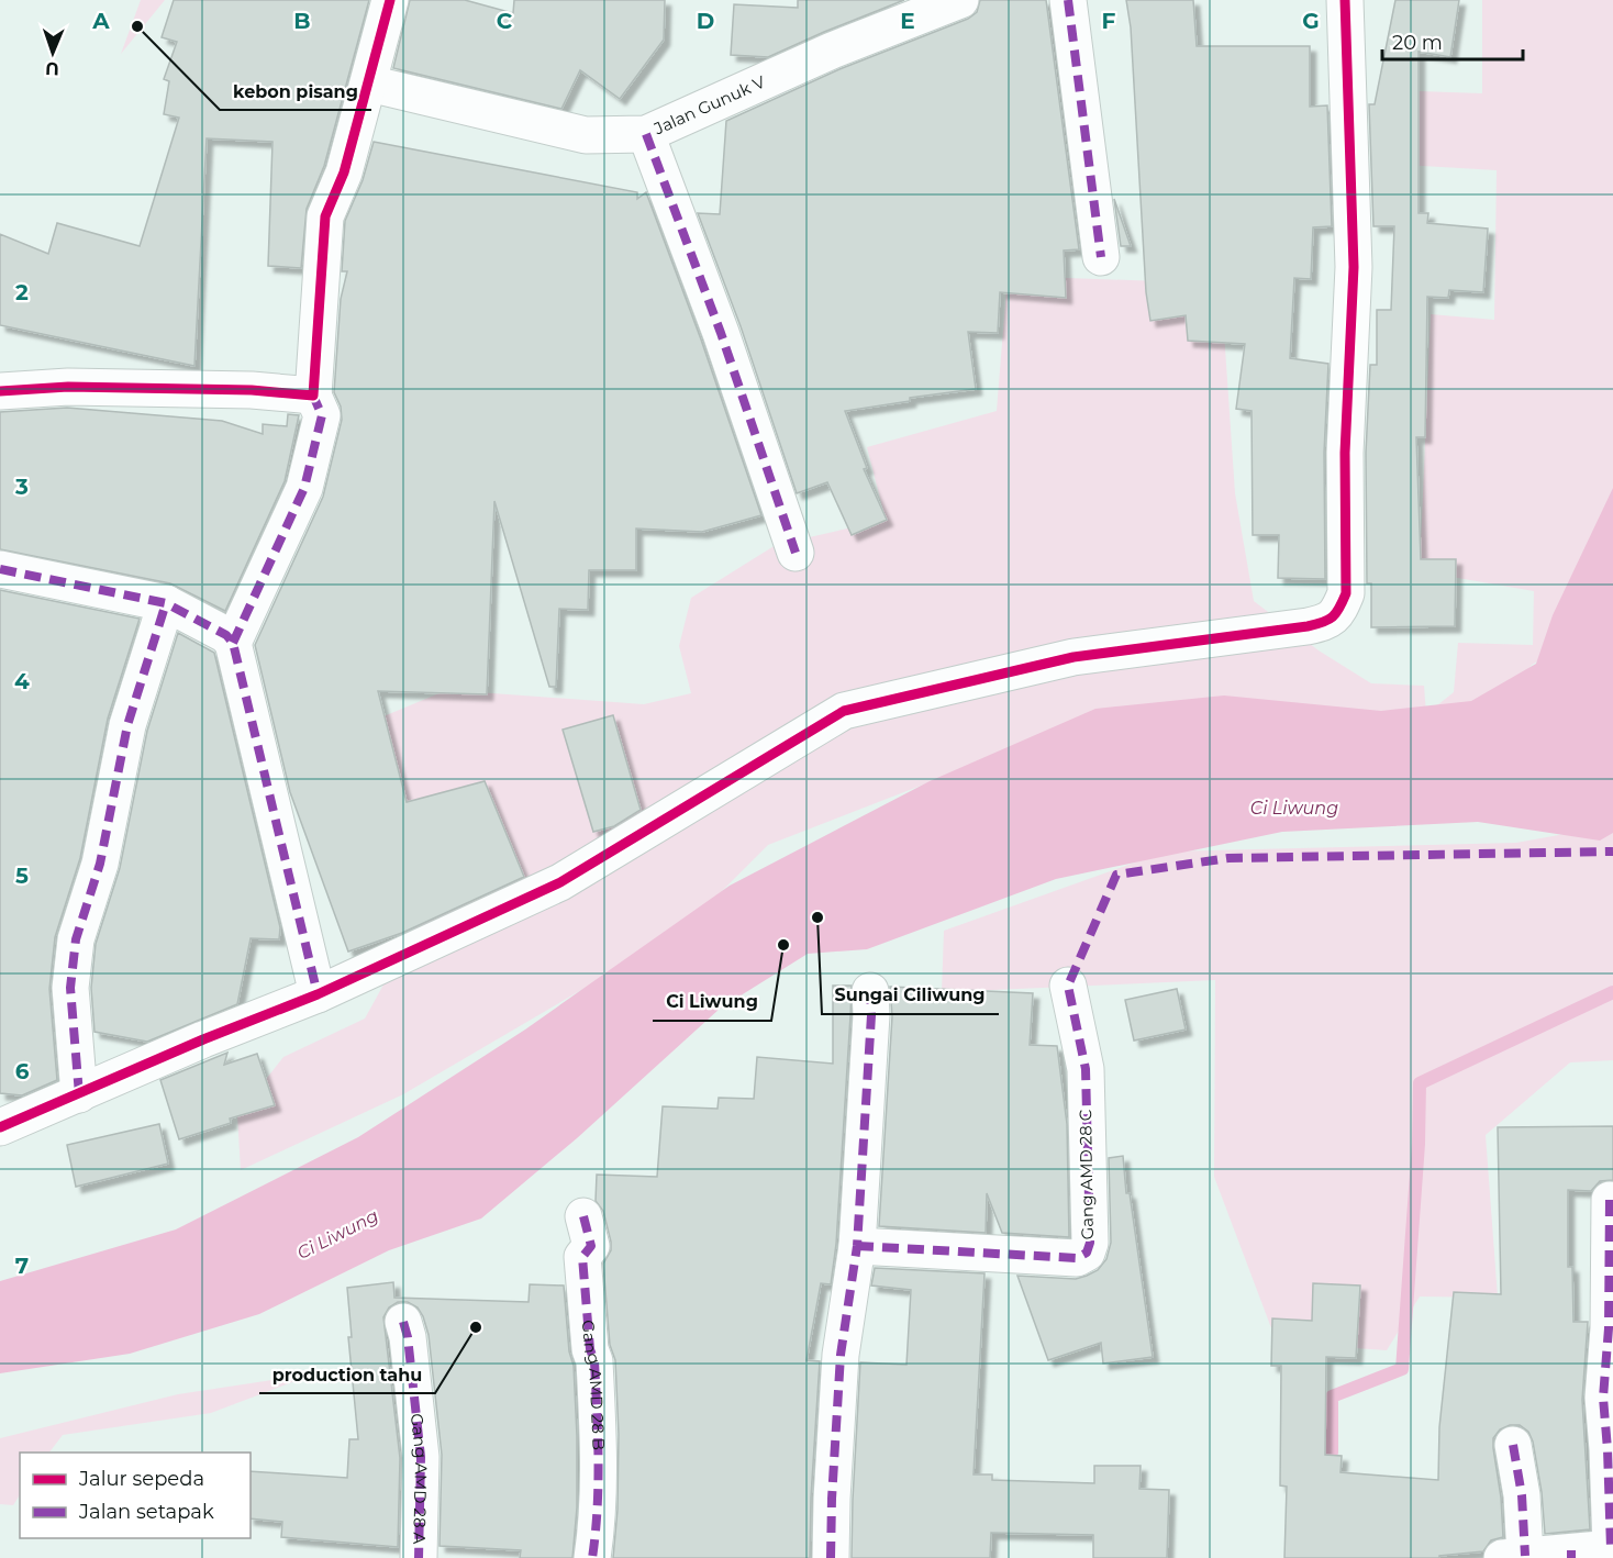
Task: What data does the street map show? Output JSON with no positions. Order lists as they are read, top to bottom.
{
  "streets": {
    "street": [
      "Jalan Gunuk V",
      "Gang AMD 28 C",
      "Gang AMD 28 B",
      "Gang AMD 28 A"
    ]
  },
  "water": ["Ci Liwung"],
  "places": [
    "kebon pisang",
    "Sungai Ciliwung",
    "Ci Liwung",
    "production tahu"
  ],
  "legend": ["Jalur sepeda", "Jalan setapak"],
  "scale_bar": "20 m",
  "north": "bottom",
  "grid": {
    "columns": [
      "A",
      "B",
      "C",
      "D",
      "E",
      "F",
      "G"
    ],
    "rows": [
      "2",
      "3",
      "4",
      "5",
      "6",
      "7"
    ]
  }
}
